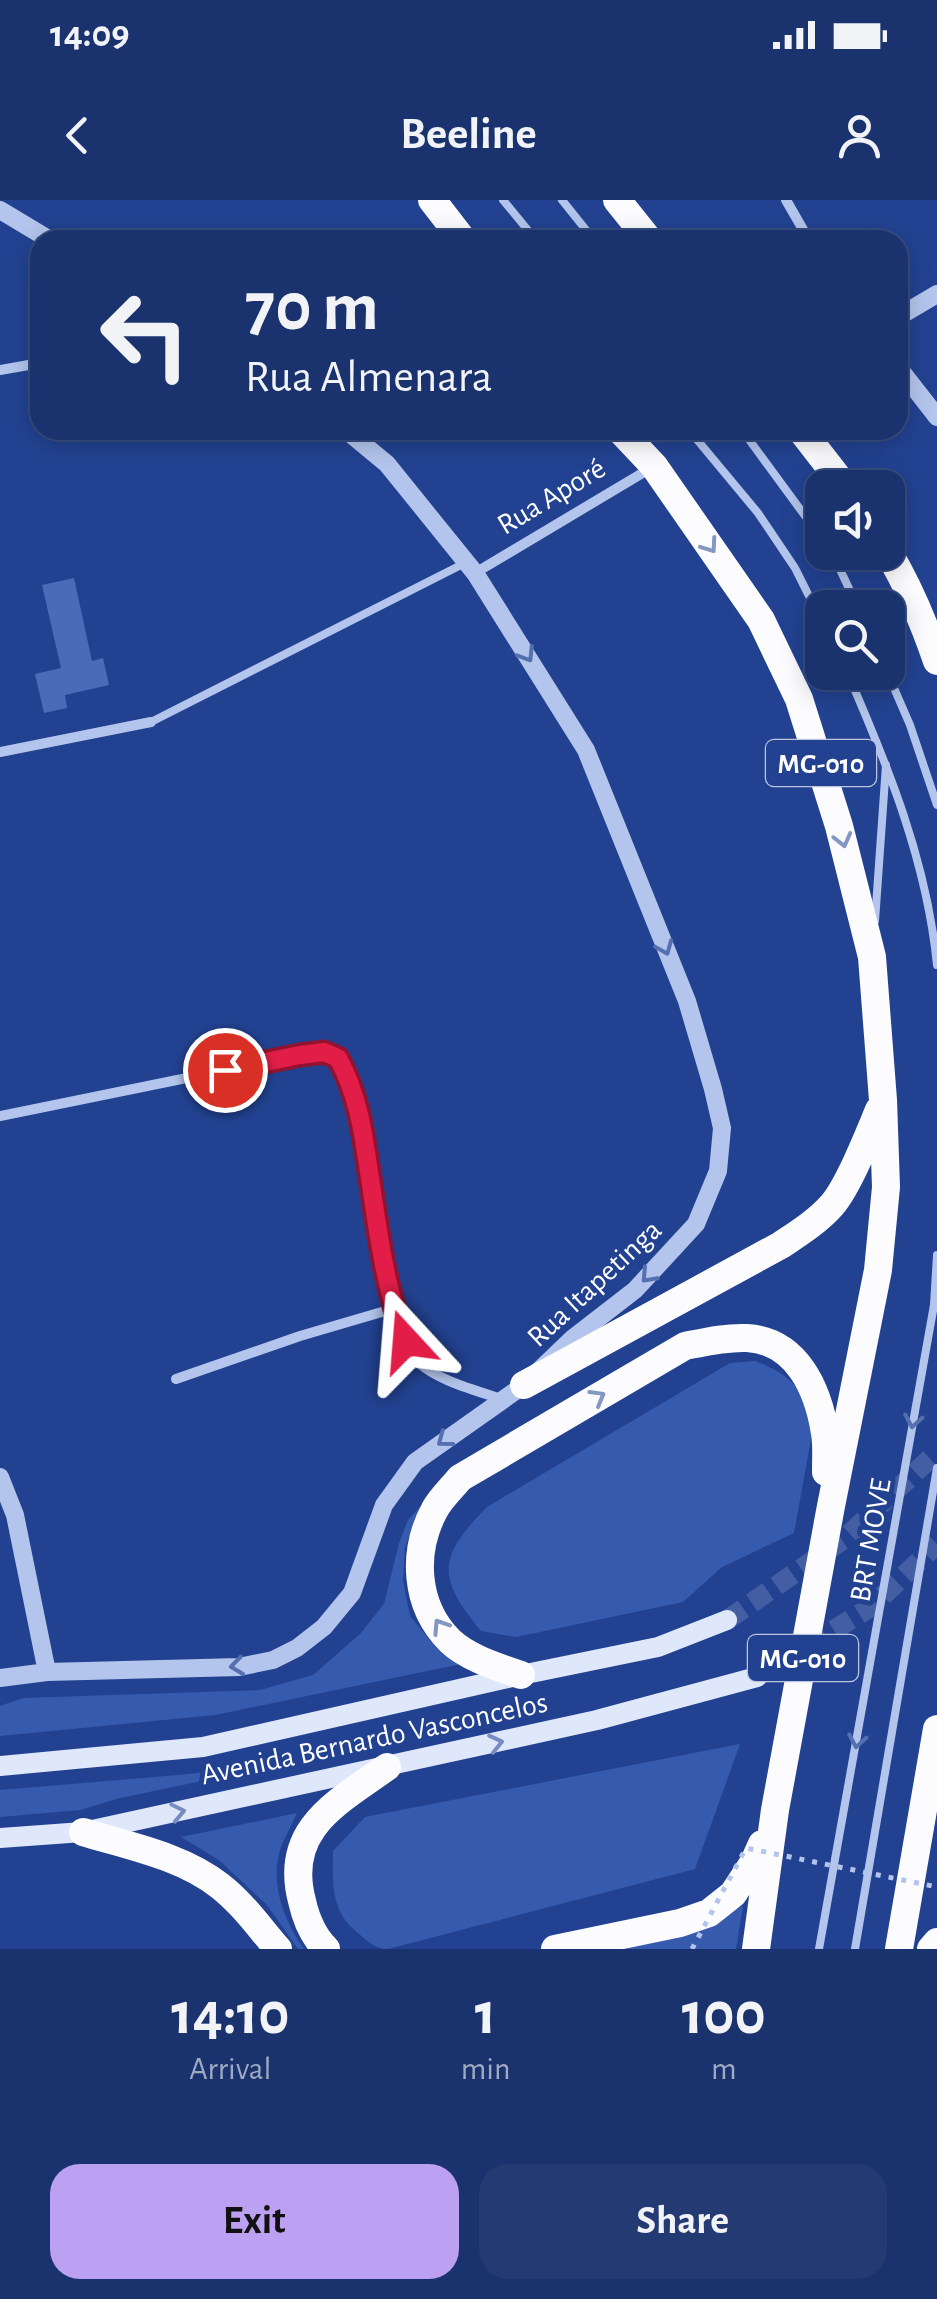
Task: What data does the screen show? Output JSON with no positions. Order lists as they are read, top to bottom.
{
  "streets": {
    "highway": ["MG-010"],
    "main road": ["Avenida Bernardo Vasconcelos"],
    "street": ["Rua Aporé", "Rua Itapetinga"],
    "lane": ["BRT MOVE"]
  },
  "crossings": [
    ["Rua Aporé", "MG-010"],
    ["Rua Aporé", "Rua Itapetinga"]
  ],
  "page": {
    "status": "14:09",
    "header": "Beeline",
    "turn": ["70 m", "Rua Almenara"],
    "eta": [
      "14:10",
      "Arrival",
      "1",
      "min",
      "100",
      "m"
    ],
    "buttons": ["Exit", "Share"]
  }
}
